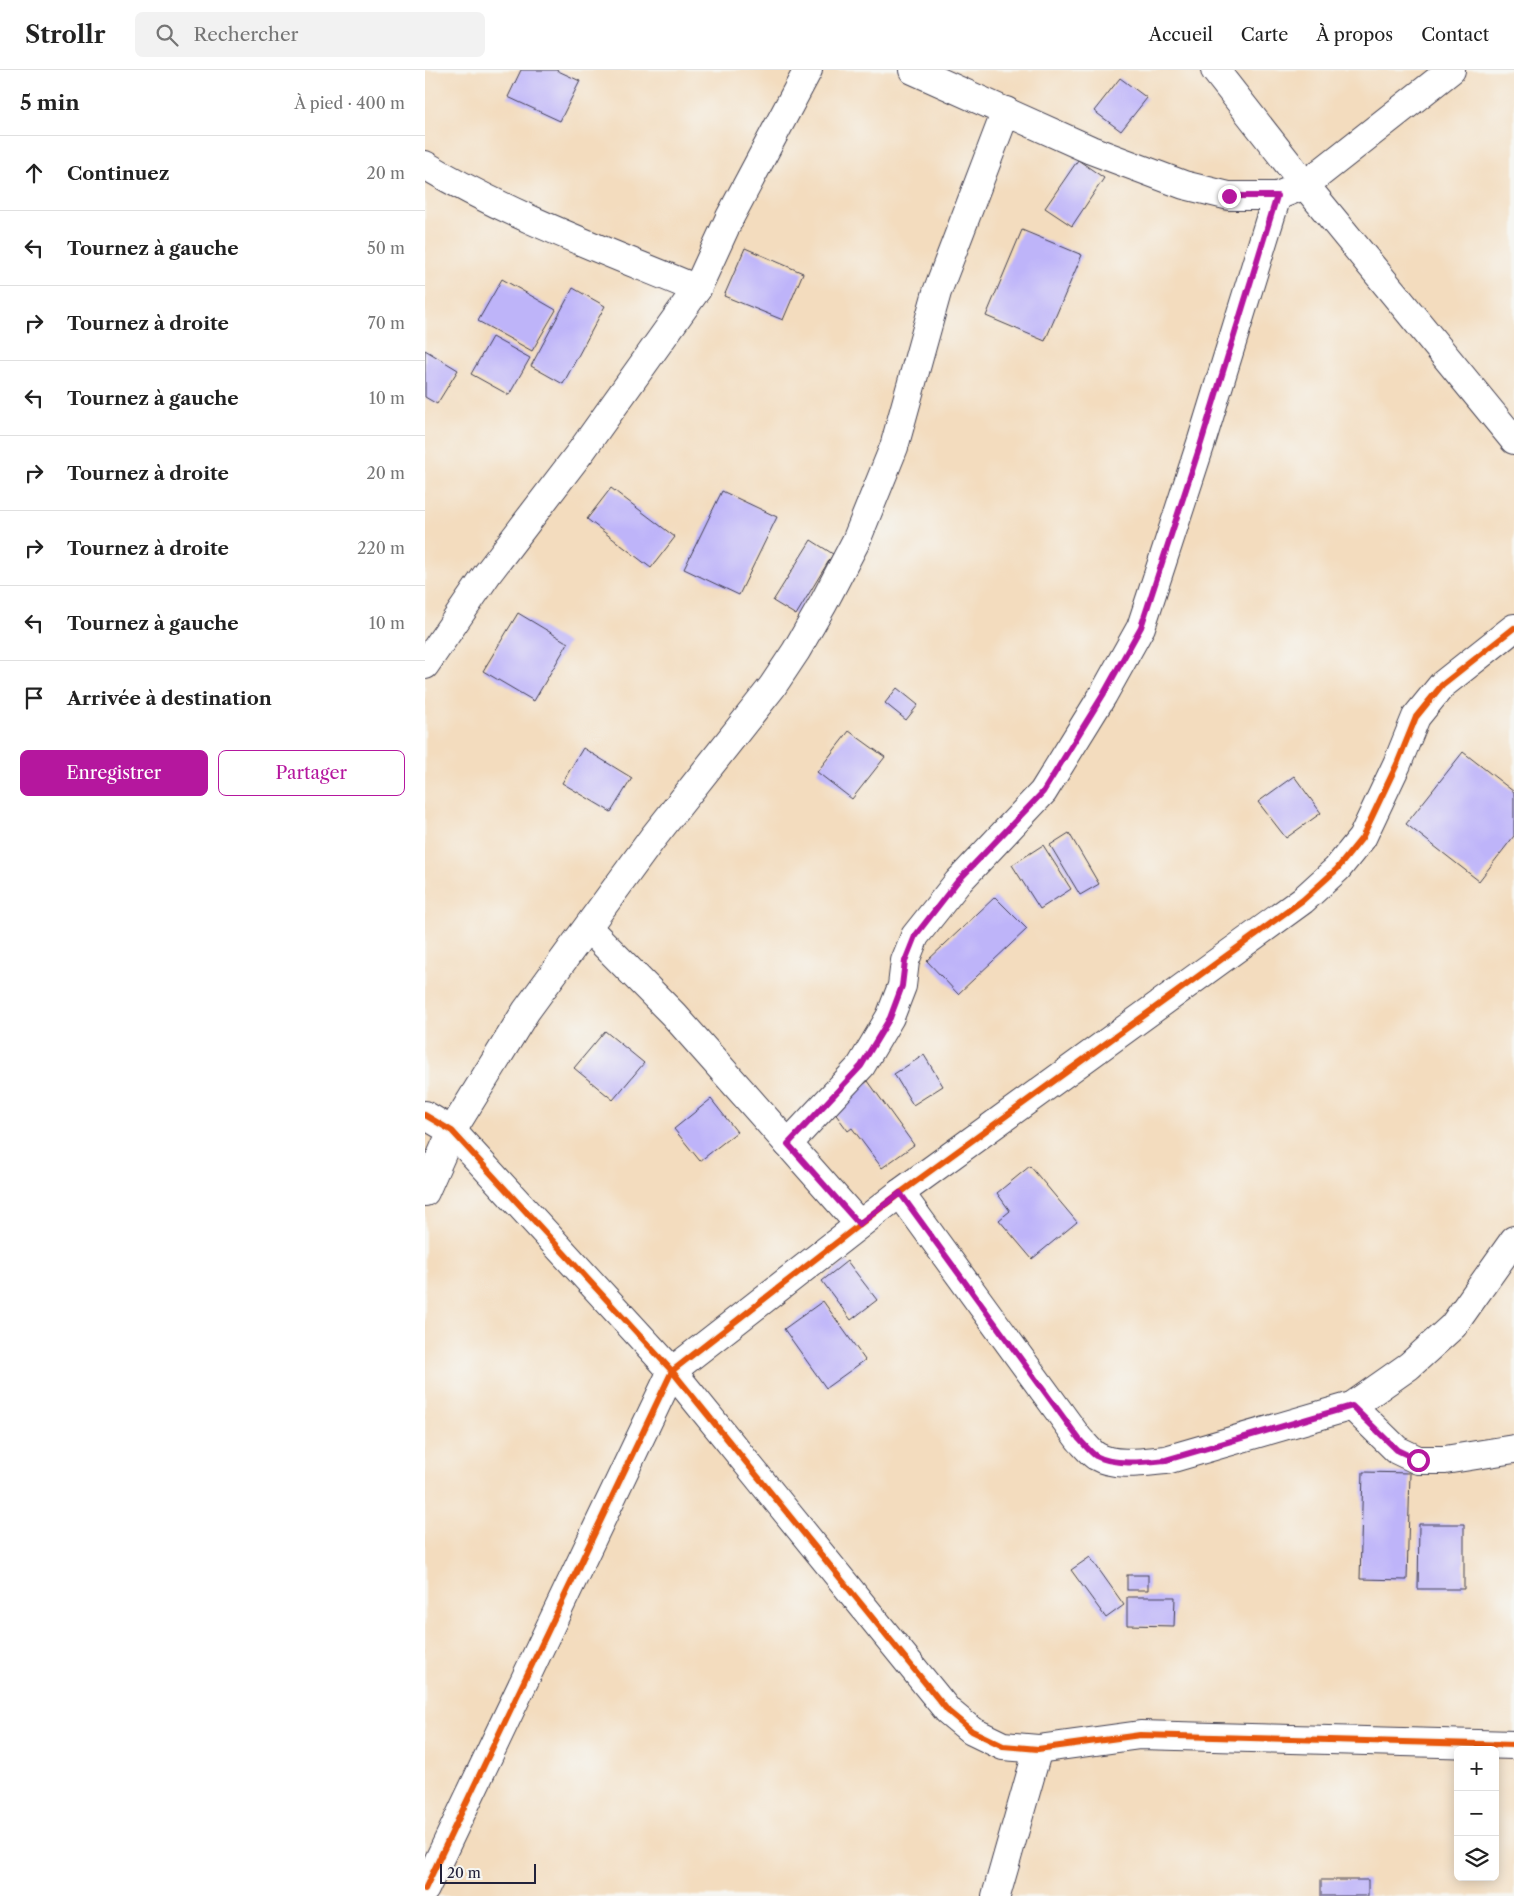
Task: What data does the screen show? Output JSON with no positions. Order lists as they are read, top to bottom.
{
  "scale_bar": "20 m",
  "page": {
    "header": "Strollr",
    "search": "Rechercher",
    "nav": [
      "Accueil",
      "Carte",
      "À propos",
      "Contact"
    ],
    "heading": ["5 min", "À pied · 400 m"],
    "list": [
      ["Continuez", "20 m"],
      ["Tournez à gauche", "50 m"],
      ["Tournez à droite", "70 m"],
      ["Tournez à gauche", "10 m"],
      ["Tournez à droite", "20 m"],
      ["Tournez à droite", "220 m"],
      ["Tournez à gauche", "10 m"],
      "Arrivée à destination"
    ],
    "buttons": ["Enregistrer", "Partager"],
    "map_buttons": ["+", "−"],
    "scale": "20 m"
  }
}
